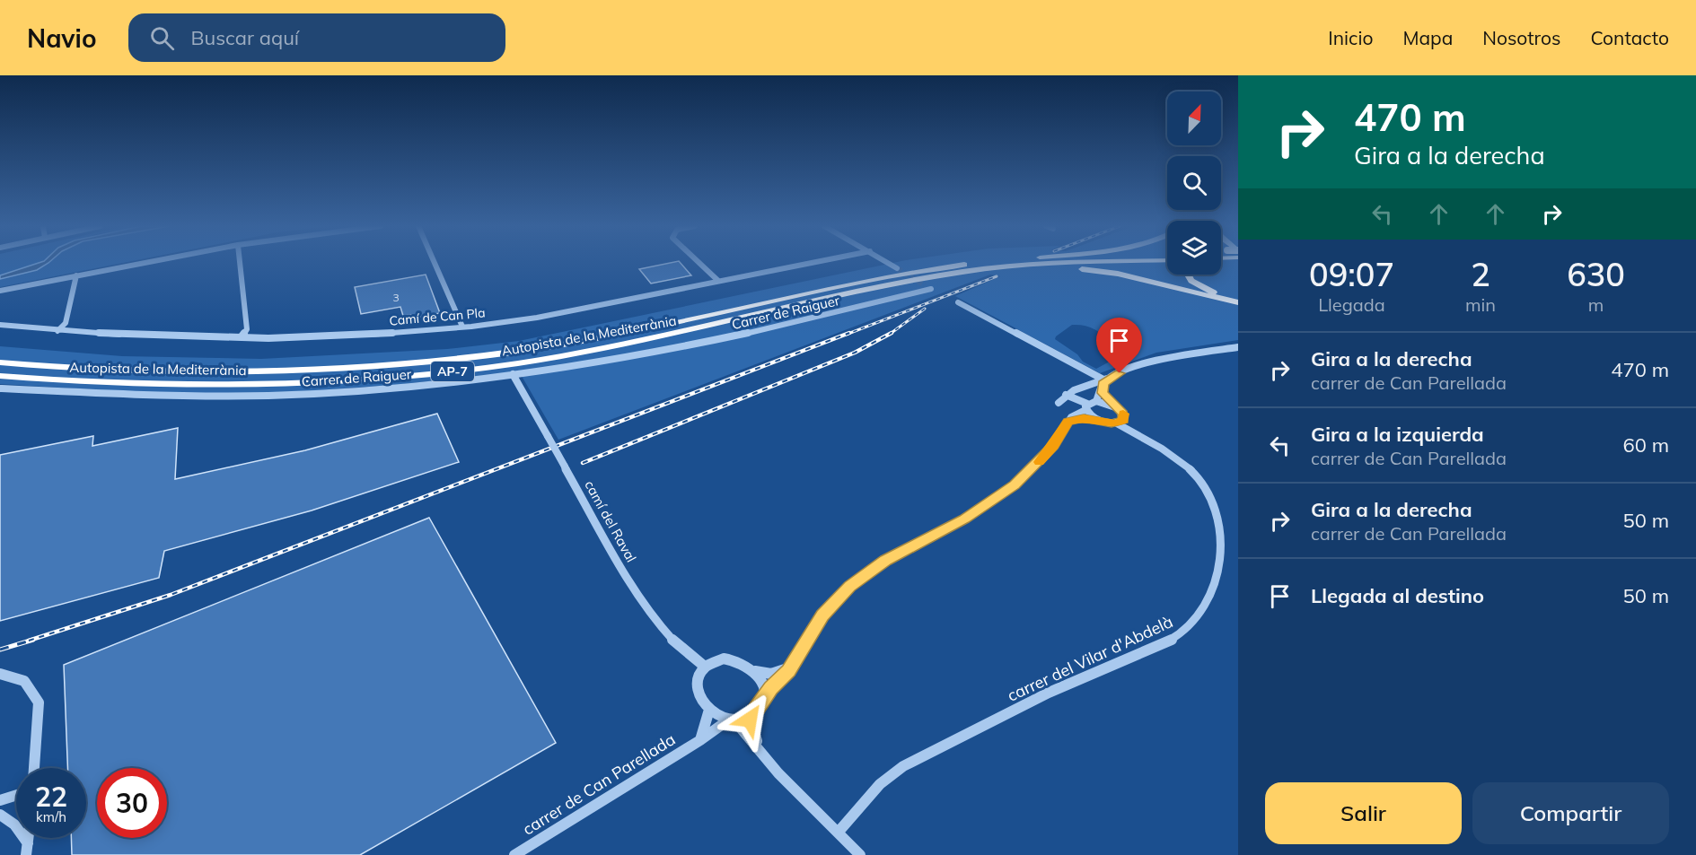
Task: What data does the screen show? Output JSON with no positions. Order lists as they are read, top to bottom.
{
  "streets": {
    "highway": ["Autopista de la Mediterrània", "AP-7"],
    "street": [
      "Carrer de Raiguer",
      "Camí de Can Pla",
      "camí del Raval",
      "carrer del Vilar d'Abdelà",
      "carrer de Can Parellada"
    ]
  },
  "crossings": [
    ["Carrer de Raiguer", "camí del Raval"],
    ["camí del Raval", "carrer de Can Parellada"]
  ],
  "house_numbers": ["3"],
  "north": "top right",
  "page": {
    "header": "Navio",
    "search": "Buscar aquí",
    "nav": [
      "Inicio",
      "Mapa",
      "Nosotros",
      "Contacto"
    ],
    "turn": ["470 m", "Gira a la derecha"],
    "eta": [
      "09:07",
      "Llegada",
      "2",
      "min",
      "630",
      "m"
    ],
    "list": [
      {
        "name": "Gira a la derecha",
        "note": "carrer de Can Parellada",
        "value": "470 m"
      },
      {
        "name": "Gira a la izquierda",
        "note": "carrer de Can Parellada",
        "value": "60 m"
      },
      {
        "name": "Gira a la derecha",
        "note": "carrer de Can Parellada",
        "value": "50 m"
      },
      {
        "name": "Llegada al destino",
        "value": "50 m"
      }
    ],
    "speed": "22 km/h",
    "limit": "30",
    "buttons": ["Salir", "Compartir"]
  }
}
